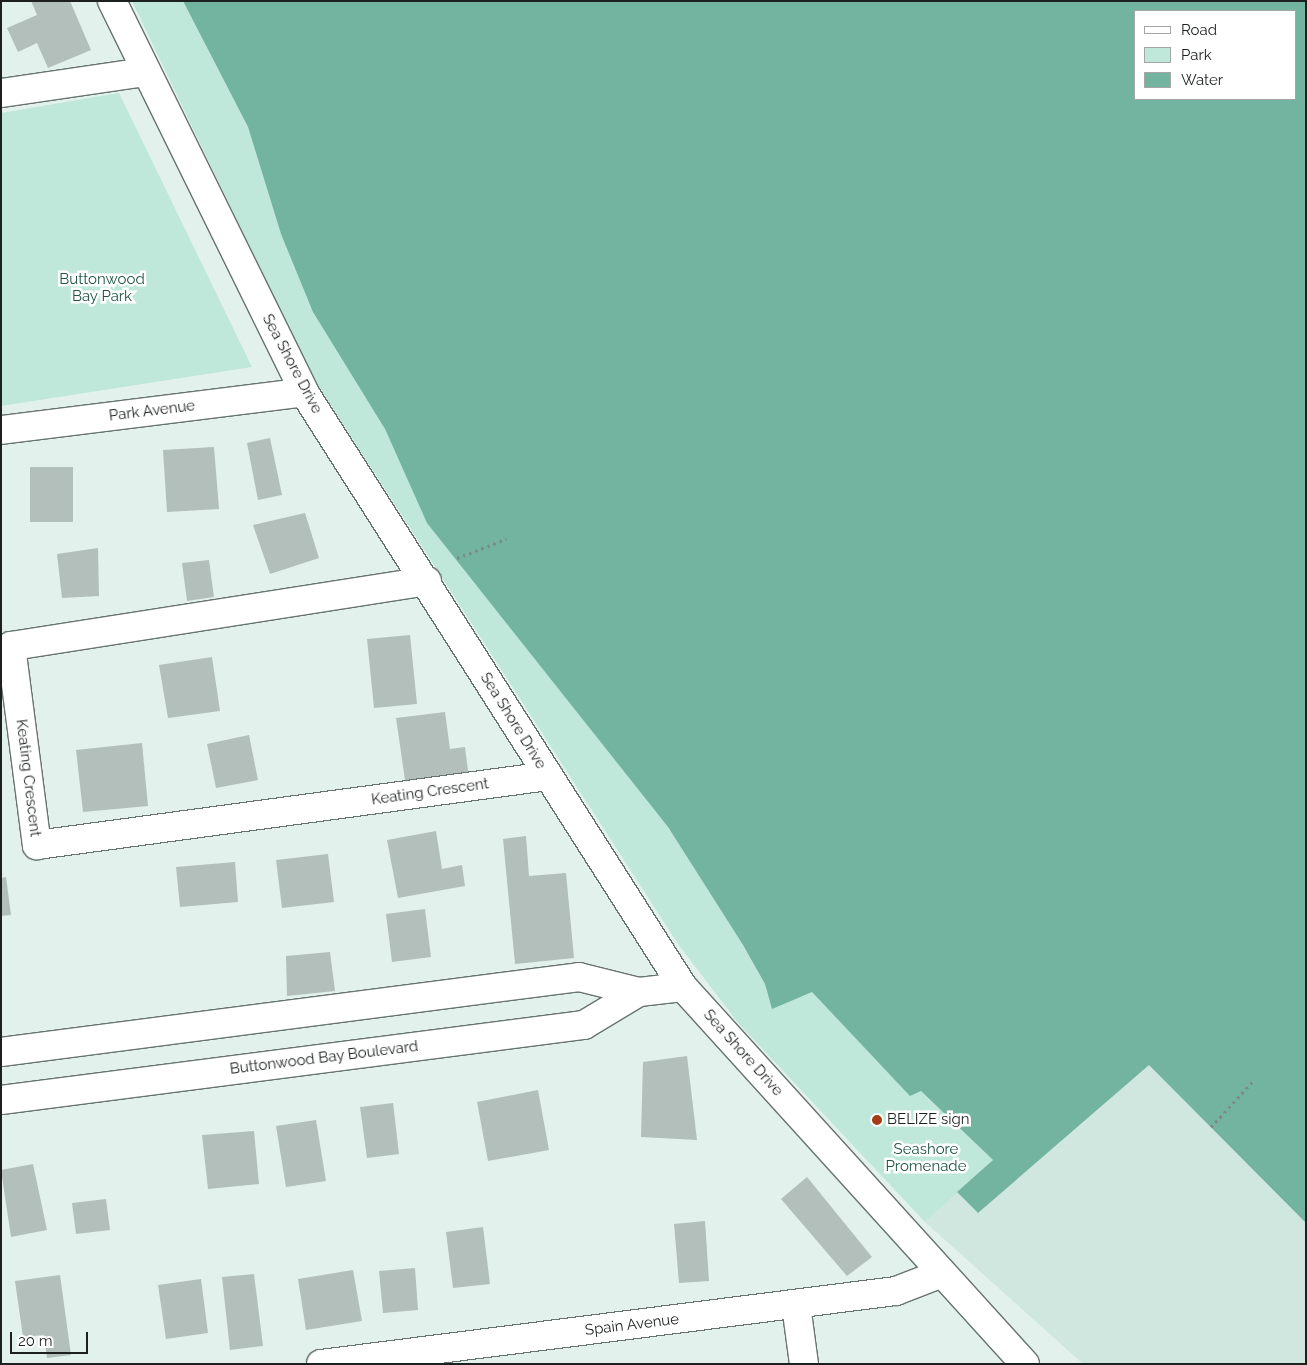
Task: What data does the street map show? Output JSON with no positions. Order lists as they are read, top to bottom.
{
  "streets": {
    "street": [
      "Sea Shore Drive",
      "Park Avenue",
      "Keating Crescent",
      "Buttonwood Bay Boulevard",
      "Spain Avenue"
    ]
  },
  "crossings": [
    ["Sea Shore Drive", "Park Avenue"],
    ["Sea Shore Drive", "Keating Crescent"],
    ["Sea Shore Drive", "Buttonwood Bay Boulevard"],
    ["Sea Shore Drive", "Spain Avenue"]
  ],
  "parks": ["Buttonwood Bay Park", "Seashore Promenade"],
  "places": ["BELIZE sign"],
  "legend": ["Road", "Park", "Water"],
  "scale_bar": "20 m"
}
